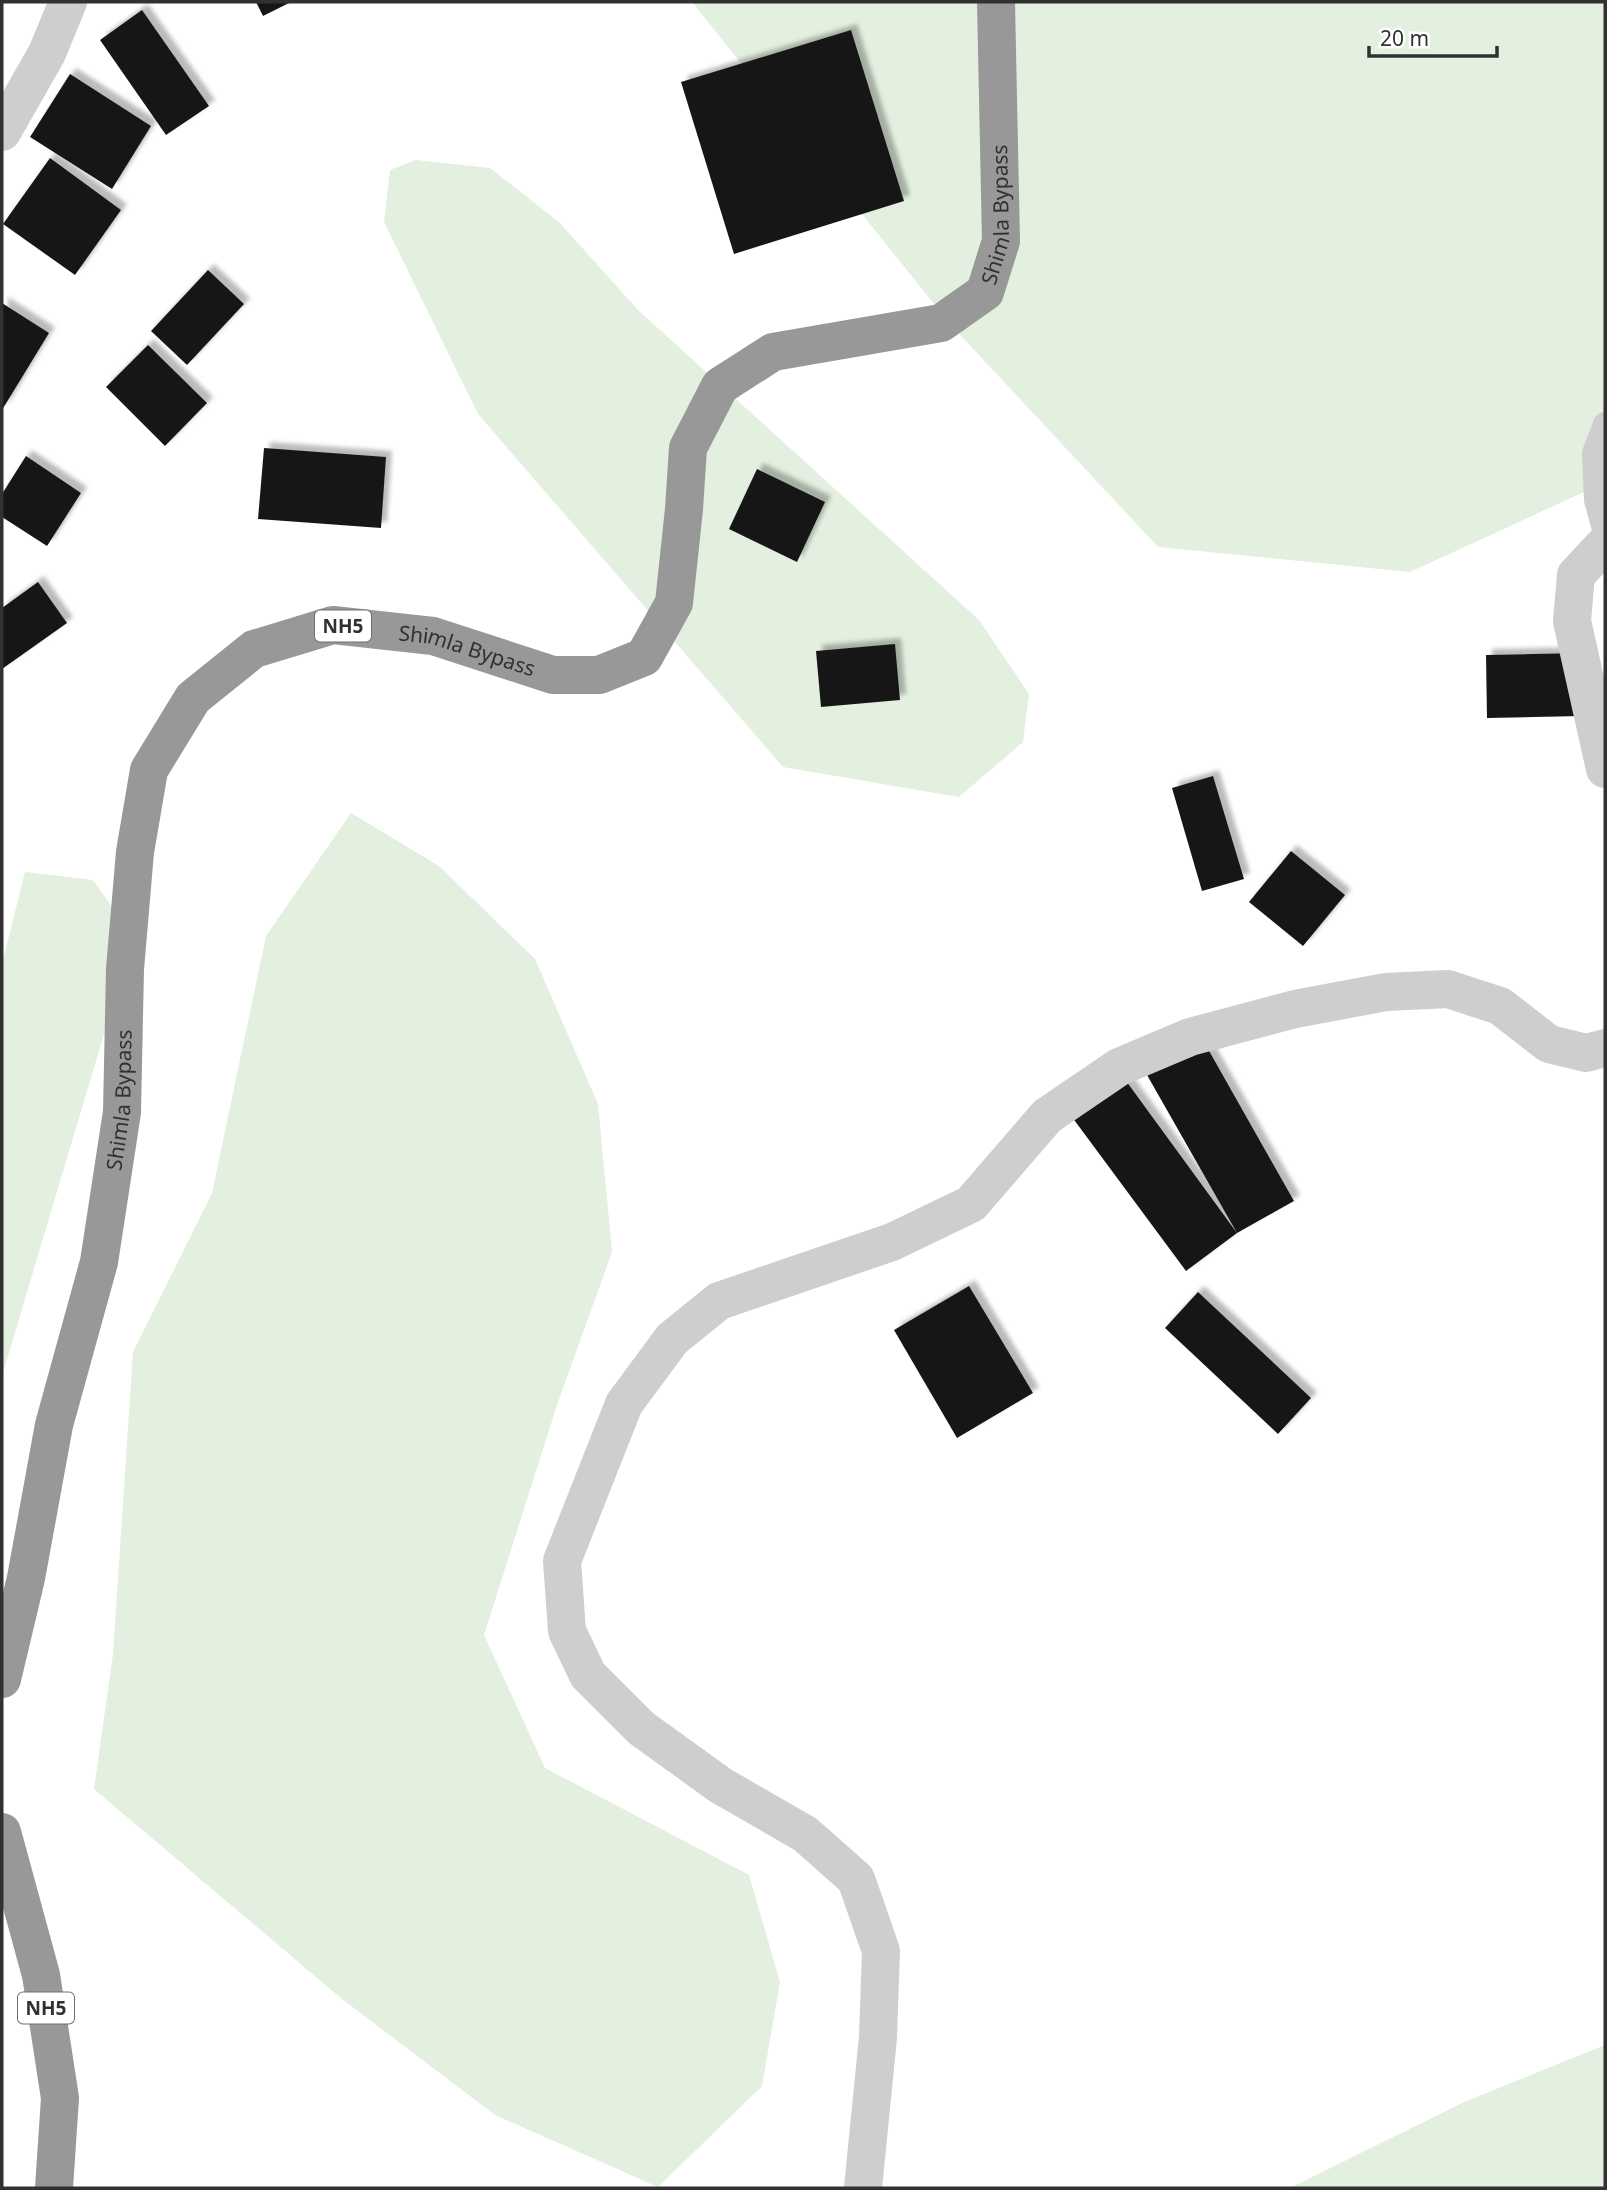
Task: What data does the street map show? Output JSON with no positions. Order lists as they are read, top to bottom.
{
  "streets": {
    "highway": ["Shimla Bypass", "NH5"]
  },
  "scale_bar": "20 m"
}
